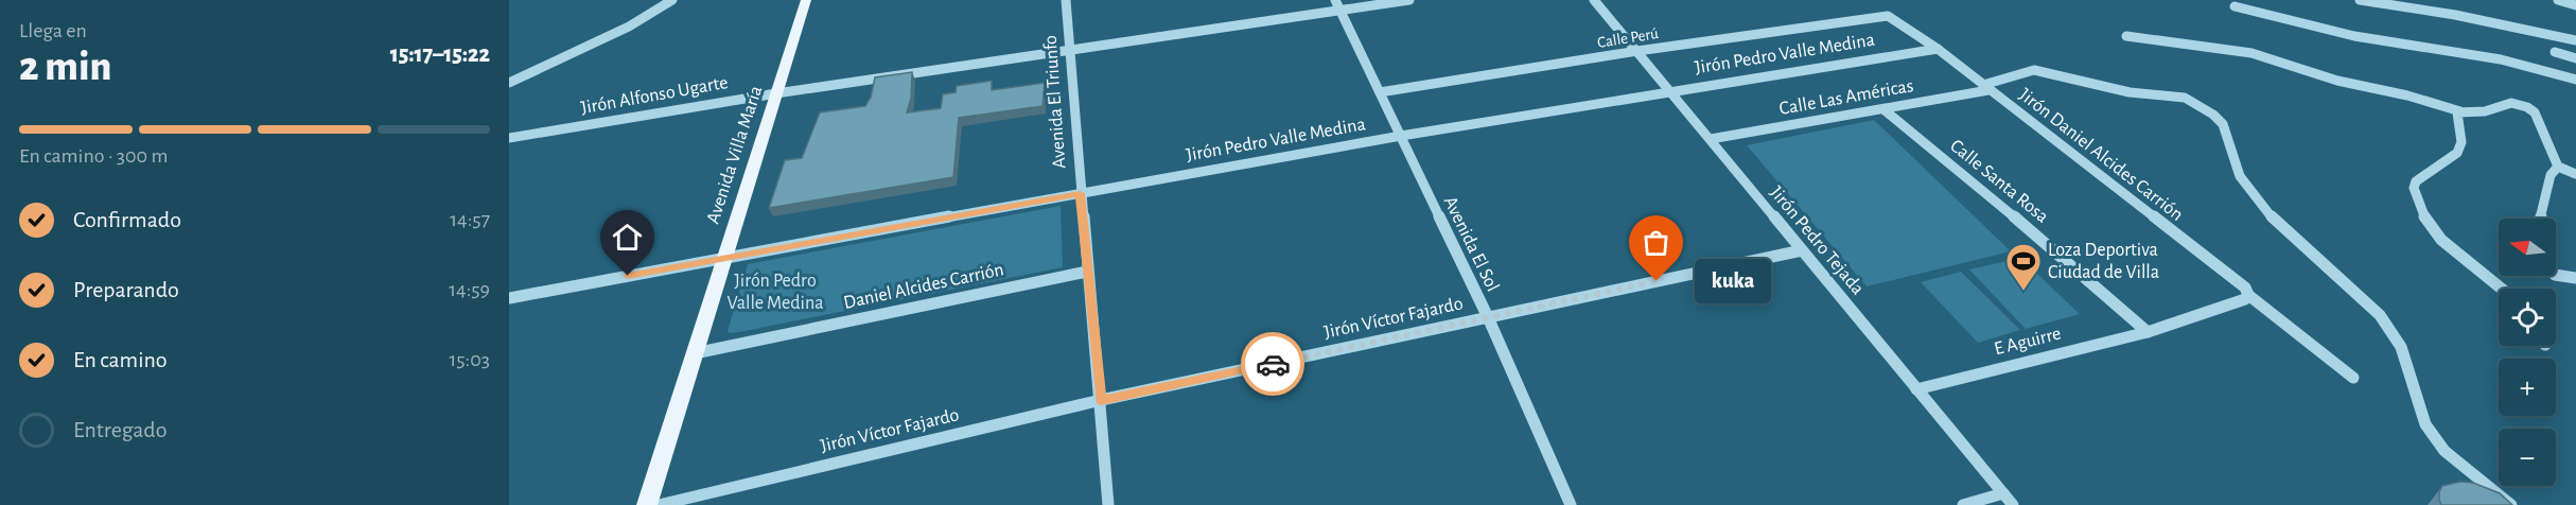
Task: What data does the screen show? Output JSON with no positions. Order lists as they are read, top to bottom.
{
  "streets": {
    "main road": ["Avenida Villa María"],
    "street": [
      "Calle Perú",
      "Jirón Pedro Valle Medina",
      "Jirón Alfonso Ugarte",
      "Calle Las Américas",
      "Avenida El Triunfo",
      "Jirón Daniel Alcides Carrión",
      "Calle Santa Rosa",
      "Jirón Pedro Tejada",
      "Avenida El Sol",
      "Daniel Alcides Carrión",
      "Jirón Víctor Fajardo",
      "E Aguirre"
    ]
  },
  "crossings": [
    ["Calle Perú", "Jirón Daniel Alcides Carrión"],
    ["Calle Perú", "Jirón Pedro Tejada"],
    ["Calle Perú", "Avenida El Sol"],
    ["Jirón Pedro Valle Medina", "Avenida El Triunfo"],
    ["Jirón Pedro Valle Medina", "Avenida Villa María"],
    ["Jirón Pedro Valle Medina", "Jirón Daniel Alcides Carrión"],
    ["Jirón Pedro Valle Medina", "Jirón Pedro Tejada"],
    ["Jirón Pedro Valle Medina", "Avenida El Sol"],
    ["Jirón Alfonso Ugarte", "Avenida El Triunfo"],
    ["Jirón Alfonso Ugarte", "Avenida Villa María"],
    ["Jirón Alfonso Ugarte", "Avenida El Sol"],
    ["Calle Las Américas", "Jirón Daniel Alcides Carrión"],
    ["Calle Las Américas", "Calle Santa Rosa"],
    ["Calle Las Américas", "Jirón Pedro Tejada"],
    ["Avenida El Triunfo", "Daniel Alcides Carrión"],
    ["Avenida El Triunfo", "Jirón Víctor Fajardo"],
    ["Avenida Villa María", "Daniel Alcides Carrión"],
    ["Jirón Daniel Alcides Carrión", "E Aguirre"],
    ["Calle Santa Rosa", "E Aguirre"],
    ["Jirón Pedro Tejada", "Jirón Víctor Fajardo"],
    ["Jirón Pedro Tejada", "E Aguirre"],
    ["Avenida El Sol", "Jirón Víctor Fajardo"]
  ],
  "parks": ["Jirón Pedro Valle Medina"],
  "places": {
    "other": ["kuka"],
    "sports": ["Loza Deportiva Ciudad de Villa"]
  },
  "north": "left",
  "page": {
    "heading": ["2 min", "Llega en", "15:17–15:22"],
    "bar": "En camino · 300 m",
    "list": [
      ["Confirmado", "14:57"],
      ["Preparando", "14:59"],
      ["En camino", "15:03"],
      "Entregado"
    ],
    "map_buttons": ["+", "−"],
    "bubble": "kuka"
  }
}
